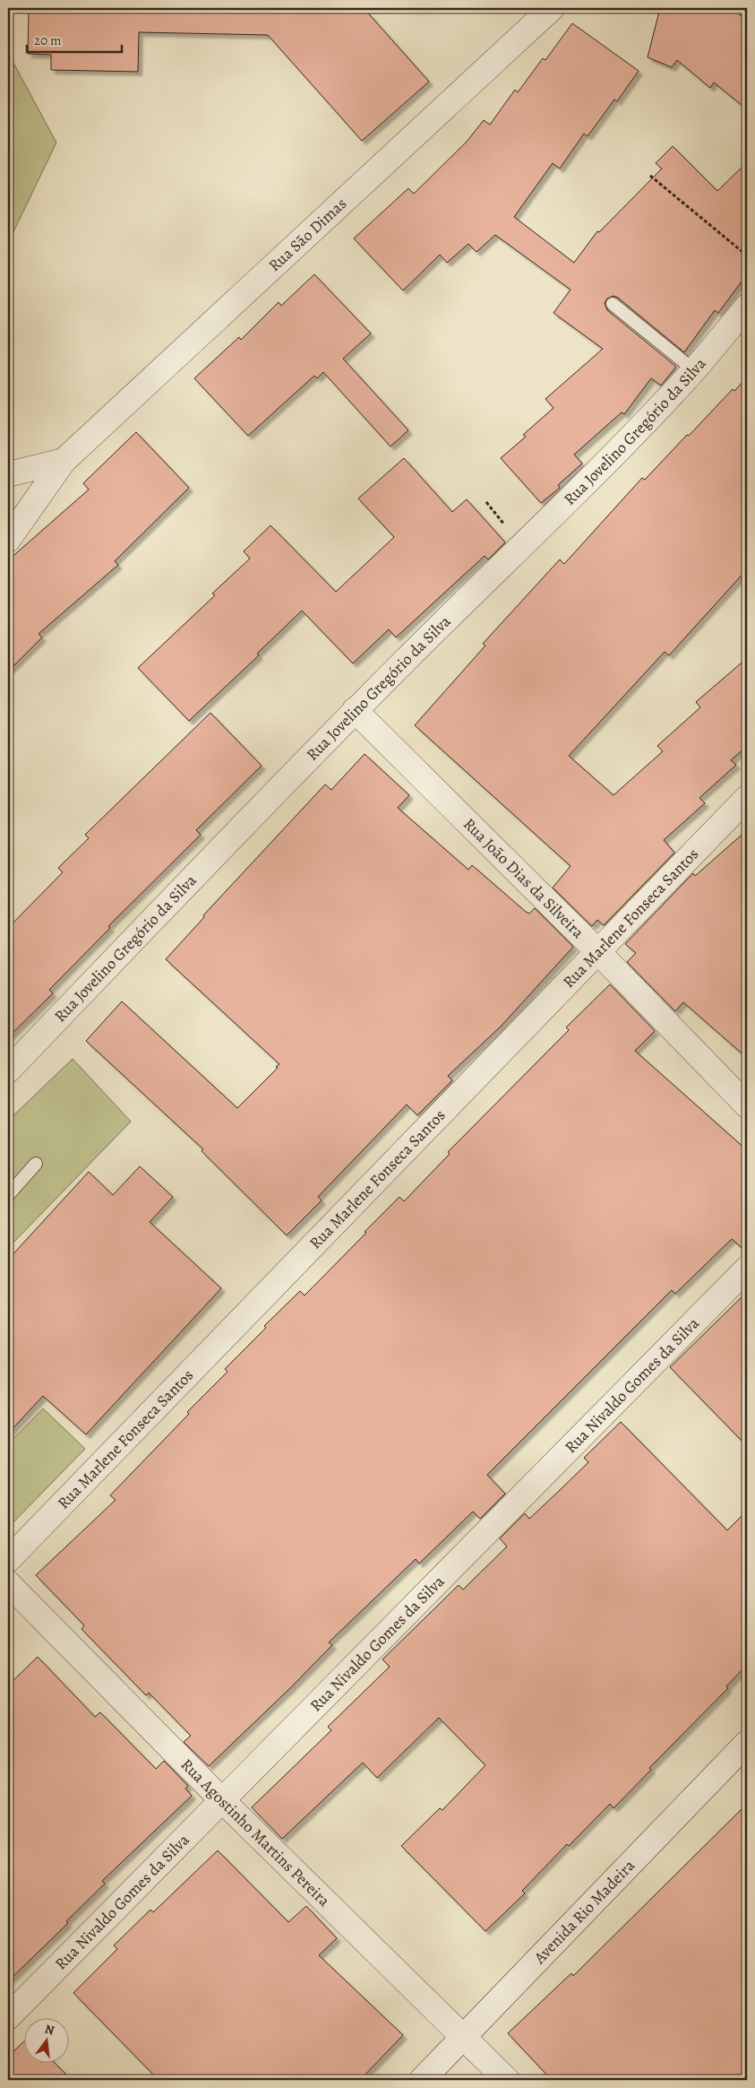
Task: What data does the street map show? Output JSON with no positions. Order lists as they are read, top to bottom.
{
  "streets": {
    "street": [
      "Rua São Dimas",
      "Rua Jovelino Gregório da Silva",
      "Rua João Dias da Silveira",
      "Rua Marlene Fonseca Santos",
      "Rua Nivaldo Gomes da Silva",
      "Rua Agostinho Martins Pereira",
      "Avenida Rio Madeira"
    ]
  },
  "crossings": [
    ["Rua Jovelino Gregório da Silva", "Rua João Dias da Silveira"],
    ["Rua João Dias da Silveira", "Rua Marlene Fonseca Santos"],
    ["Rua Nivaldo Gomes da Silva", "Rua Agostinho Martins Pereira"],
    ["Rua Agostinho Martins Pereira", "Avenida Rio Madeira"]
  ],
  "scale_bar": "20 m",
  "north": "top"
}
